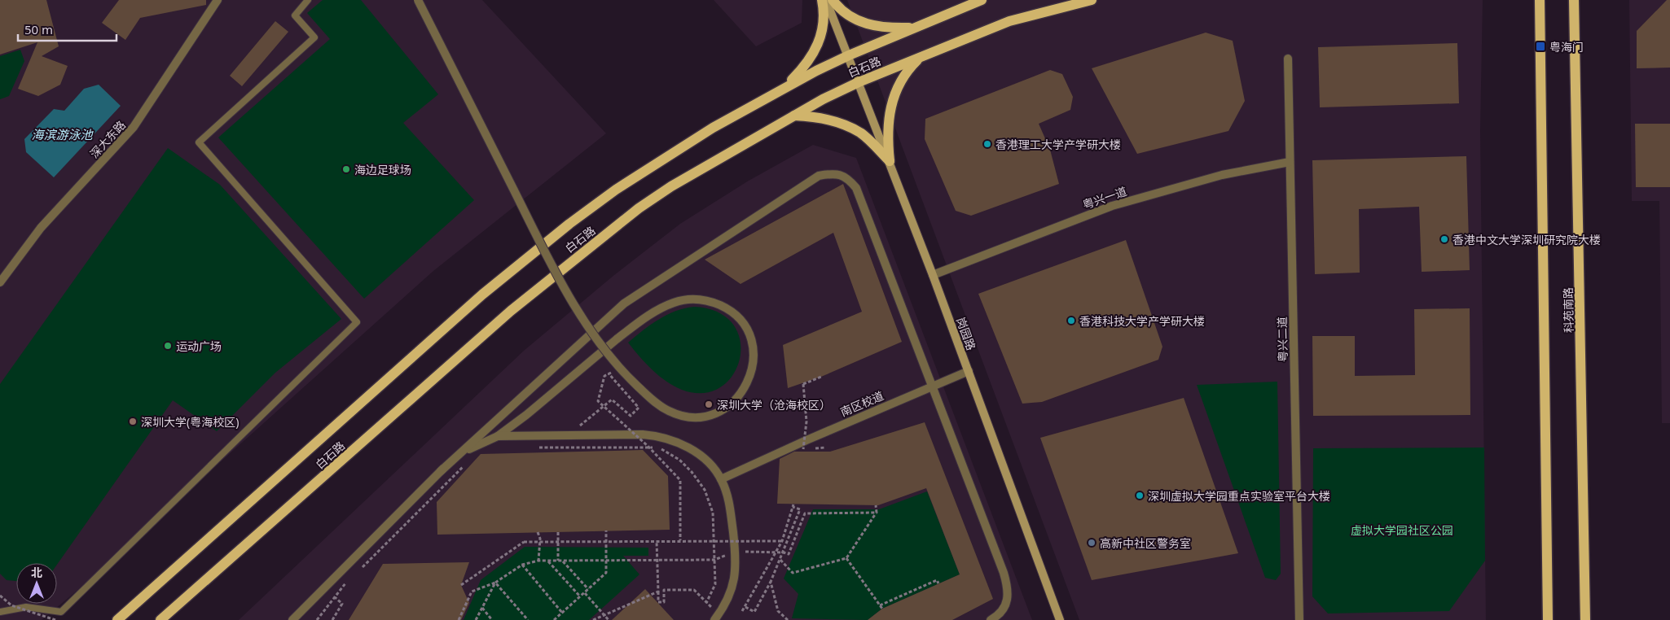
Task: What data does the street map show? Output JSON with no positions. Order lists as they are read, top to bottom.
{
  "streets": {
    "main road": ["白石路", "科苑南路"],
    "street": [
      "深大东路",
      "粤兴一道",
      "岗园路",
      "粤兴二道",
      "南区校道"
    ]
  },
  "crossings": [
    ["白石路", "岗园路"],
    ["粤兴一道", "岗园路"],
    ["粤兴一道", "粤兴二道"],
    ["岗园路", "南区校道"]
  ],
  "water": ["海滨游泳池"],
  "parks": ["虚拟大学园社区公园"],
  "places": {
    "transit": ["粤海门"],
    "other": [
      "香港理工大学产学研大楼",
      "海边足球场",
      "香港中文大学深圳研究院大楼",
      "香港科技大学产学研大楼",
      "运动广场",
      "深圳大学（沧海校区）",
      "深圳大学(粤海校区)",
      "深圳虚拟大学园重点实验室平台大楼",
      "高新中社区警务室"
    ]
  },
  "scale_bar": "50 m",
  "north": "top"
}
